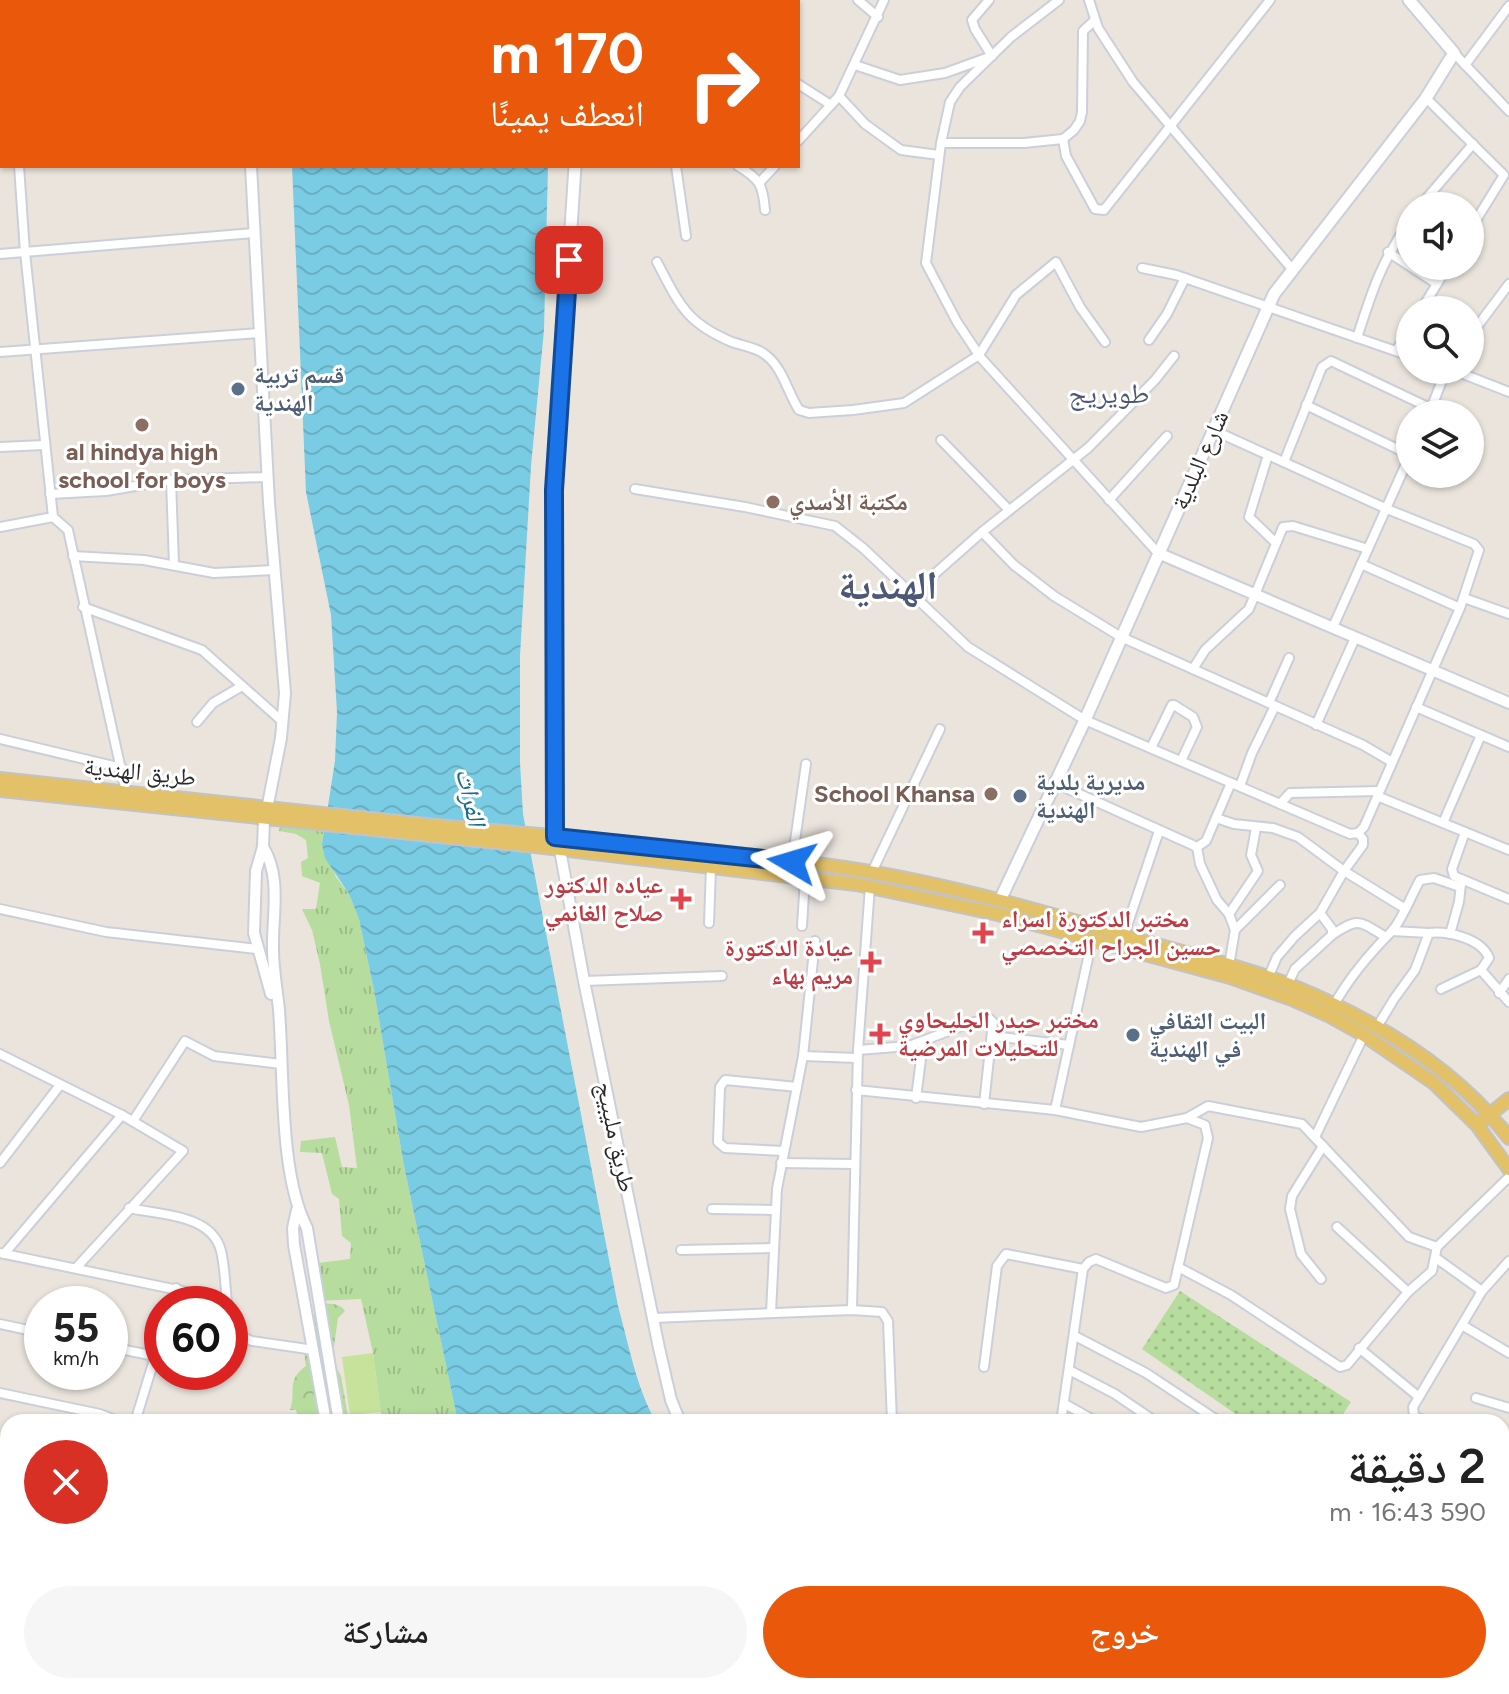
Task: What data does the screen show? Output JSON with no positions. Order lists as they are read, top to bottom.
{
  "streets": {
    "main road": ["شارع البلدية", "طريق الهندية"],
    "street": ["طريق مليبيج"]
  },
  "districts": ["طويريج", "الهندية"],
  "water": ["الفرات"],
  "places": {
    "other": [
      "قسم تربية الهندية",
      "al hindya high school for boys",
      "مكتبة الأسدي",
      "School Khansa",
      "مديرية بلدية الهندية",
      "البيت الثقافي في الهندية"
    ],
    "health": [
      "عياده الدكتور صلاح الغانمي",
      "مختبر الدكتورة اسراء حسين الجراح التخصصي",
      "عيادة الدكتورة مريم بهاء",
      "مختبر حيدر الجليحاوي للتحليلات المرضية"
    ]
  },
  "page": {
    "turn": ["170 m", "انعطف يمينًا"],
    "speed": "55 km/h",
    "limit": "60",
    "heading": ["2 دقيقة", "590 m · 16:43"],
    "buttons": ["خروج", "مشاركة"]
  }
}
